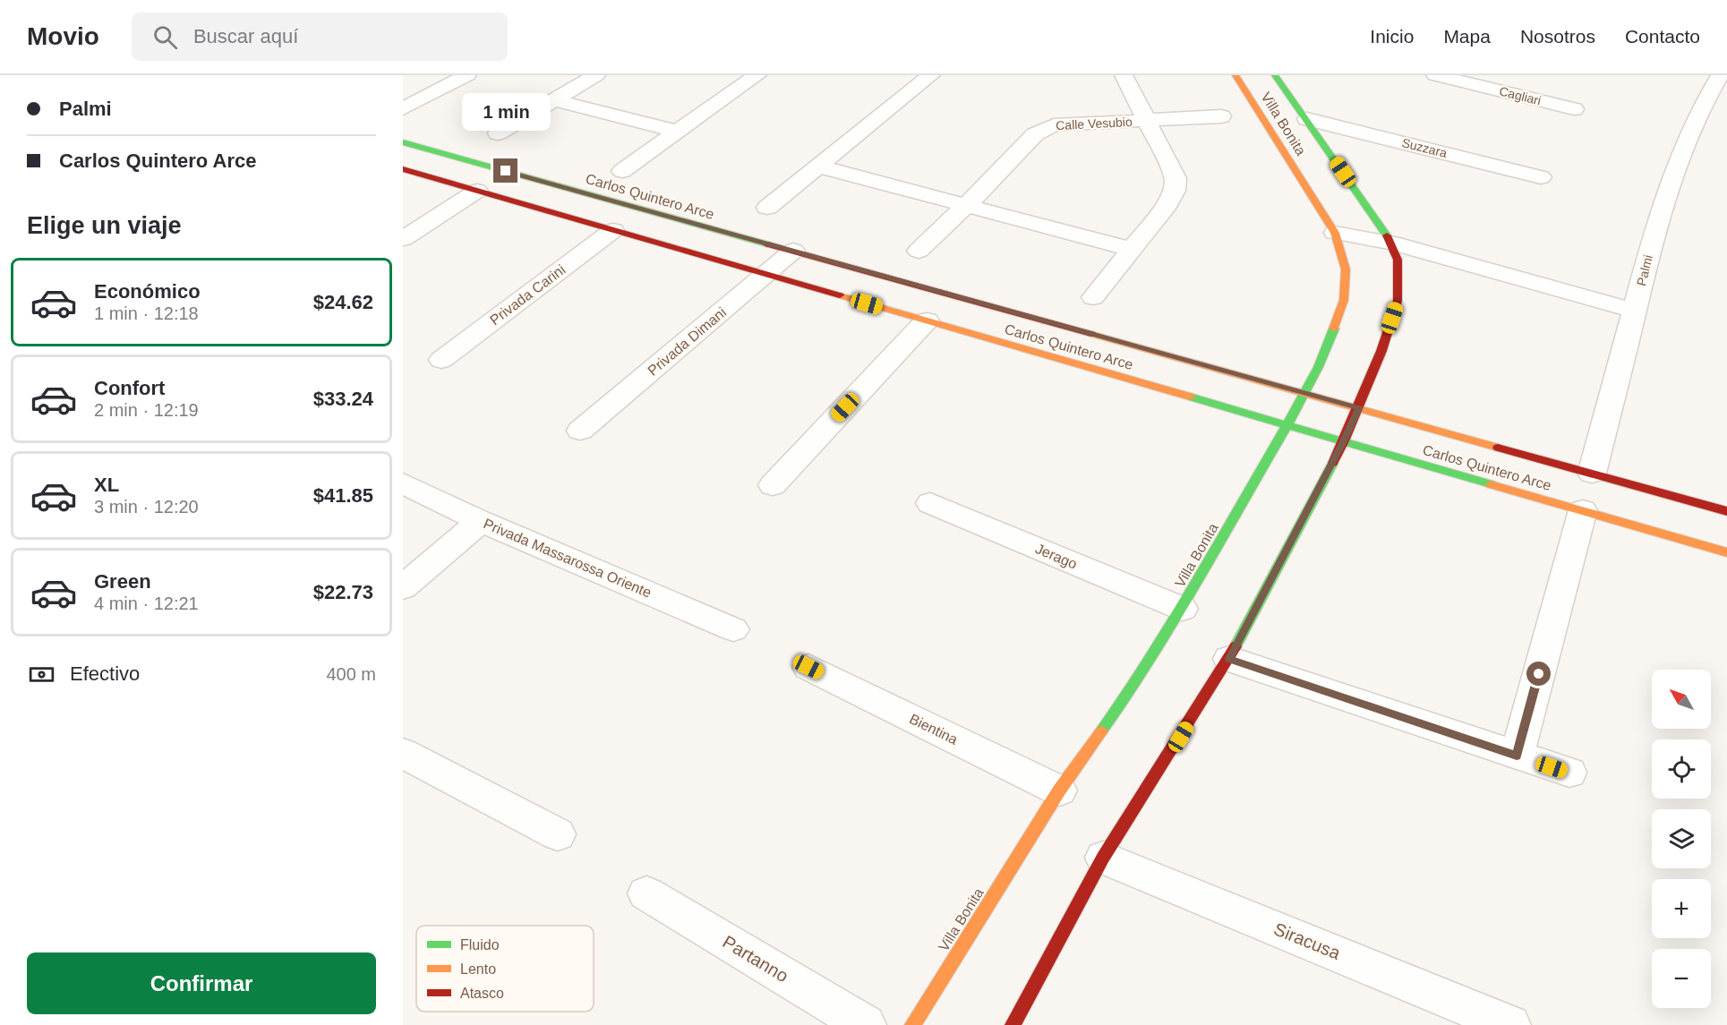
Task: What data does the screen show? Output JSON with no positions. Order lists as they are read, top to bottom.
{
  "streets": {
    "main road": ["Villa Bonita", "Carlos Quintero Arce"],
    "street": [
      "Cagliari",
      "Calle Vesubio",
      "Suzzara",
      "Palmi",
      "Privada Carini",
      "Privada Dimani",
      "Jerago",
      "Privada Massarossa Oriente",
      "Bientina",
      "Siracusa",
      "Partanno"
    ]
  },
  "crossings": [
    ["Villa Bonita", "Suzzara"],
    ["Villa Bonita", "Carlos Quintero Arce"],
    ["Villa Bonita", "Jerago"],
    ["Villa Bonita", "Bientina"],
    ["Villa Bonita", "Siracusa"],
    ["Carlos Quintero Arce", "Palmi"],
    ["Carlos Quintero Arce", "Privada Carini"],
    ["Carlos Quintero Arce", "Privada Dimani"]
  ],
  "legend": ["Fluido", "Lento", "Atasco"],
  "north": "top left",
  "page": {
    "header": "Movio",
    "search": "Buscar aquí",
    "nav": [
      "Inicio",
      "Mapa",
      "Nosotros",
      "Contacto"
    ],
    "banner": ["Palmi", "Carlos Quintero Arce"],
    "bubble": "1 min",
    "heading": "Elige un viaje",
    "list": [
      {
        "name": "Económico",
        "note": "1 min · 12:18",
        "value": "$24.62"
      },
      {
        "name": "Confort",
        "note": "2 min · 12:19",
        "value": "$33.24"
      },
      {
        "name": "XL",
        "note": "3 min · 12:20",
        "value": "$41.85"
      },
      {
        "name": "Green",
        "note": "4 min · 12:21",
        "value": "$22.73"
      }
    ],
    "pay": ["Efectivo", "400 m"],
    "map_buttons": ["+", "−"],
    "buttons": "Confirmar"
  }
}
